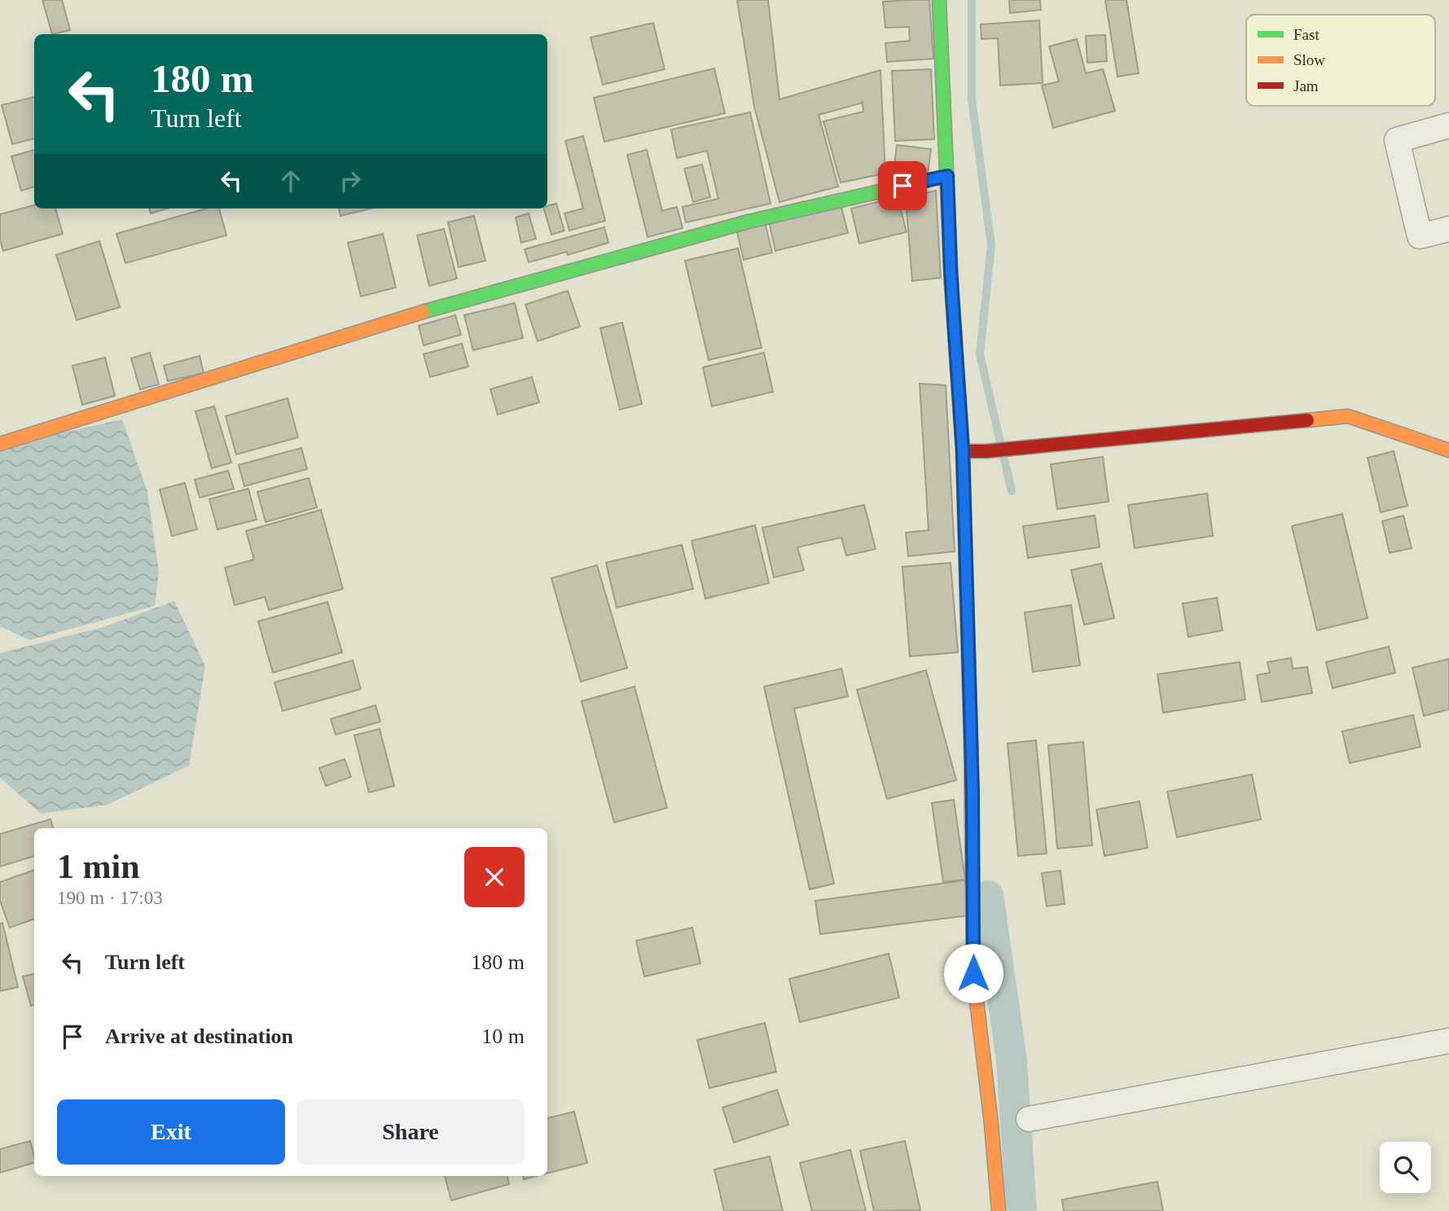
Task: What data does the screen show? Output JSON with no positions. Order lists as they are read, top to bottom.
{
  "legend": ["Fast", "Slow", "Jam"],
  "page": {
    "turn": ["180 m", "Turn left"],
    "heading": ["1 min", "190 m · 17:03"],
    "list": [
      {
        "name": "Turn left",
        "value": "180 m"
      },
      {
        "name": "Arrive at destination",
        "value": "10 m"
      }
    ],
    "buttons": ["Exit", "Share"]
  }
}
